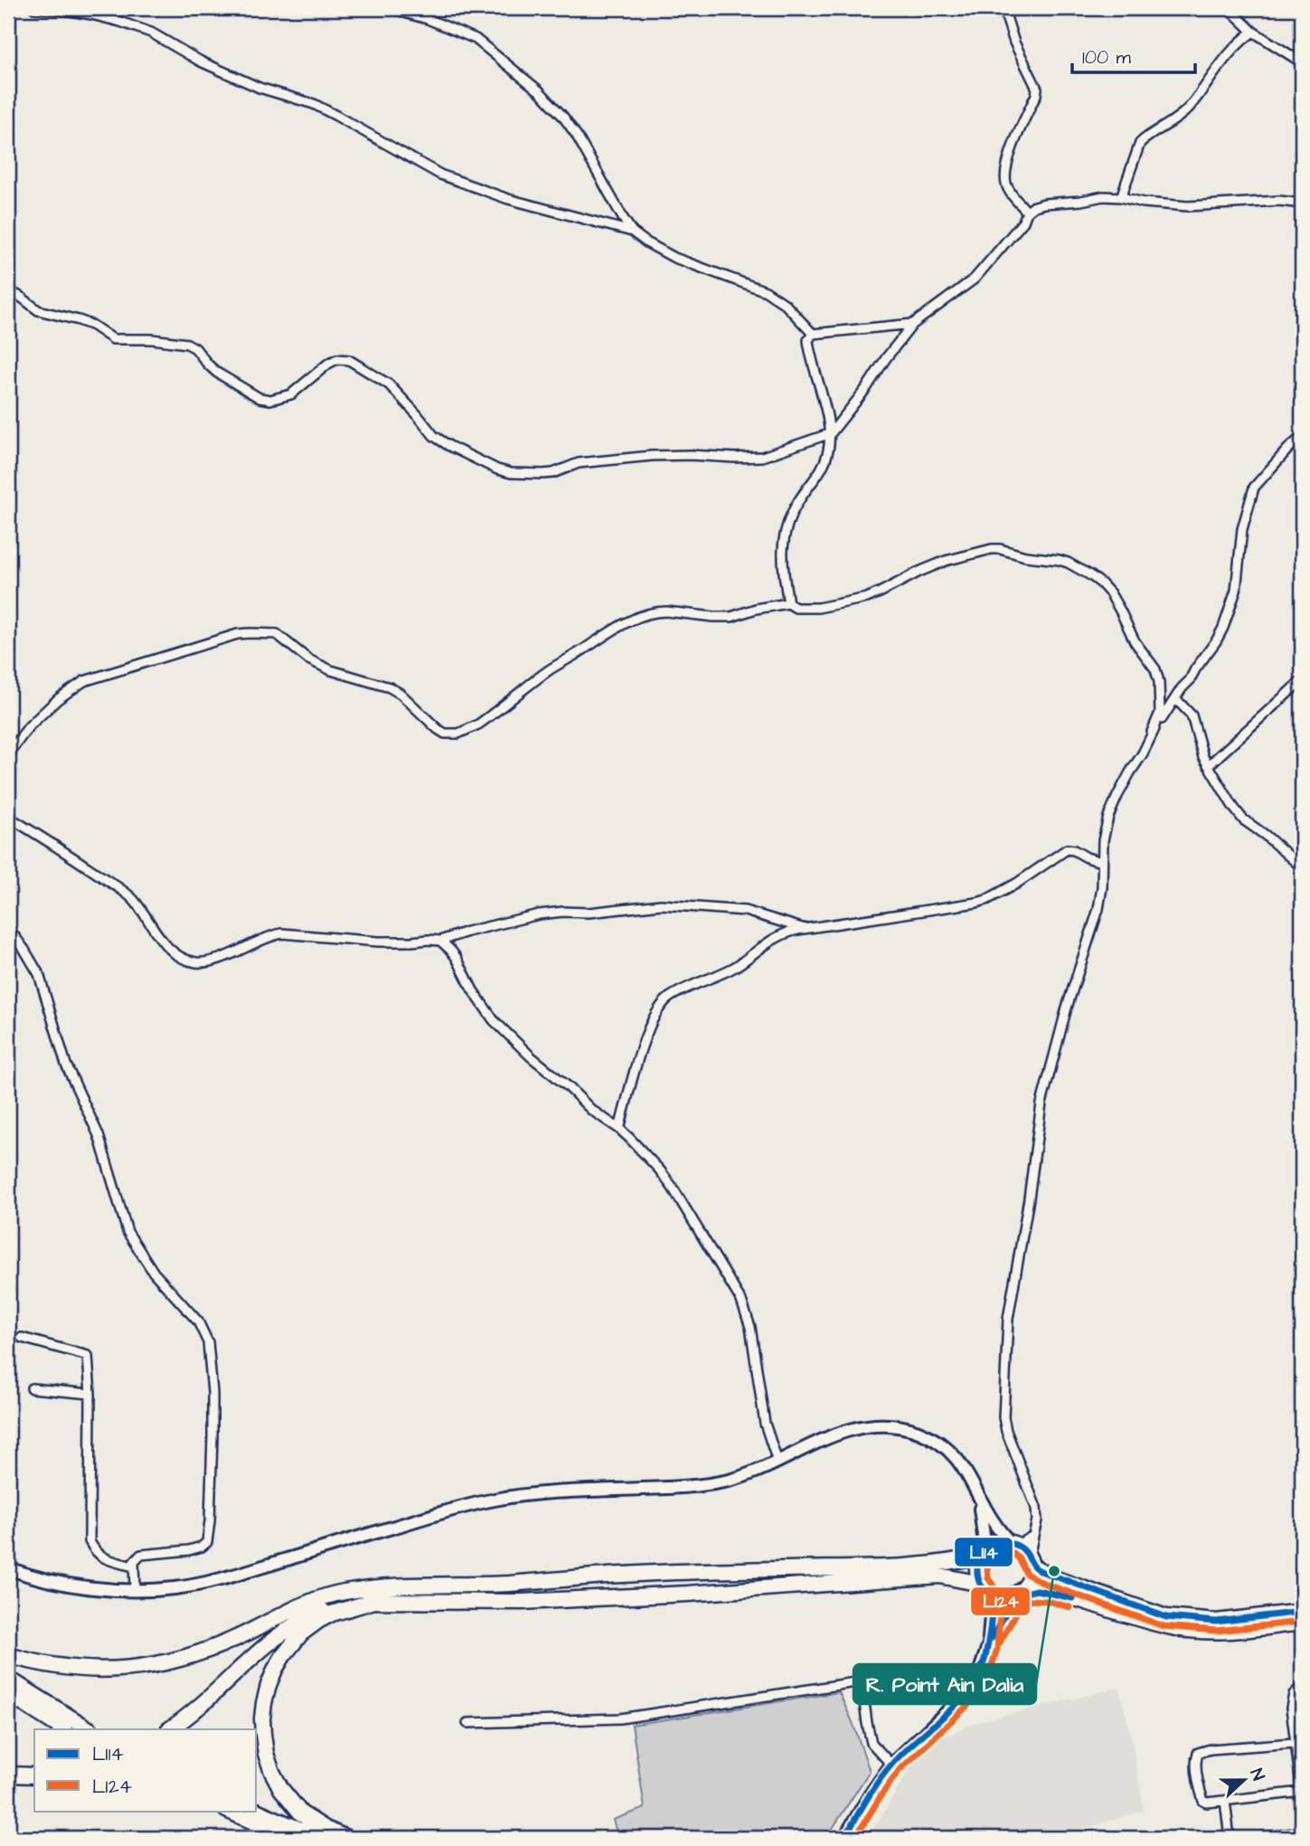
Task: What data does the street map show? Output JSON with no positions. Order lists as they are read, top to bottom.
{
  "places": ["R. Point Ain Dalia"],
  "lines": ["transit line LI14", "transit line LI24"],
  "legend": ["LI14", "LI24"],
  "scale_bar": "100 m",
  "north": "right"
}
